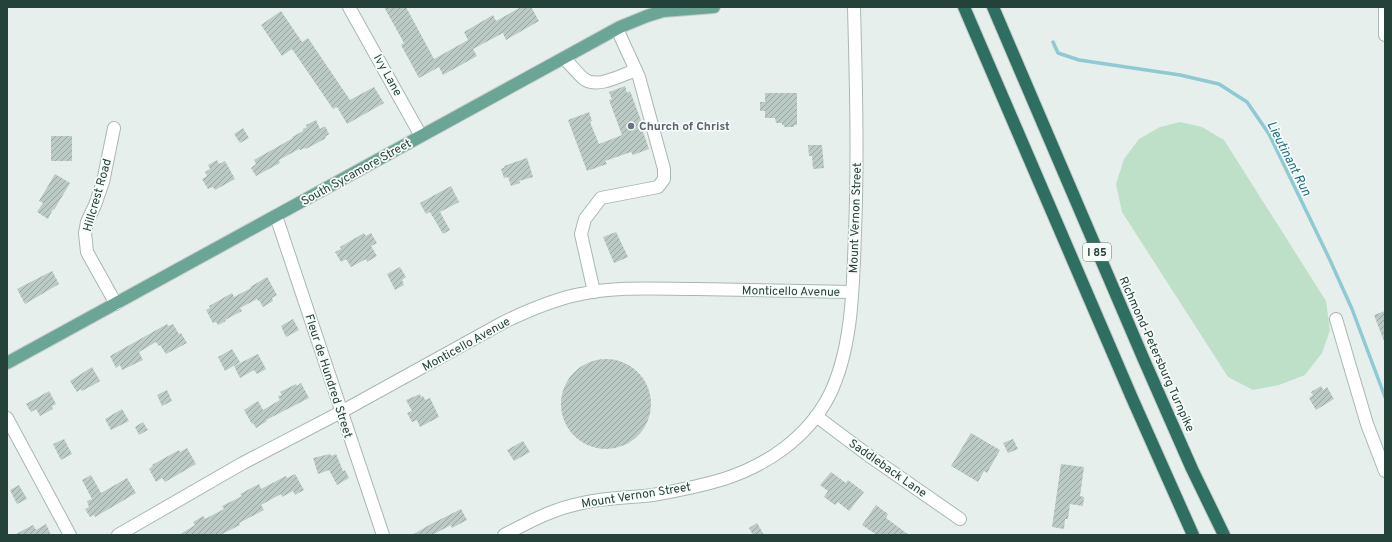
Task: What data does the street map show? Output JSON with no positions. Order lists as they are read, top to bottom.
{
  "streets": {
    "highway": ["I 85", "Richmond-Petersburg Turnpike"],
    "main road": ["South Sycamore Street"],
    "street": [
      "Ivy Lane",
      "Hillcrest Road",
      "Mount Vernon Street",
      "Monticello Avenue",
      "Fleur de Hundred Street",
      "Saddleback Lane"
    ]
  },
  "crossings": [
    ["Ivy Lane", "South Sycamore Street"],
    ["South Sycamore Street", "Hillcrest Road"],
    ["South Sycamore Street", "Fleur de Hundred Street"],
    ["Mount Vernon Street", "Monticello Avenue"],
    ["Mount Vernon Street", "Saddleback Lane"],
    ["Monticello Avenue", "Fleur de Hundred Street"]
  ],
  "water": ["Lieutinant Run"],
  "places": ["Church of Christ"]
}
